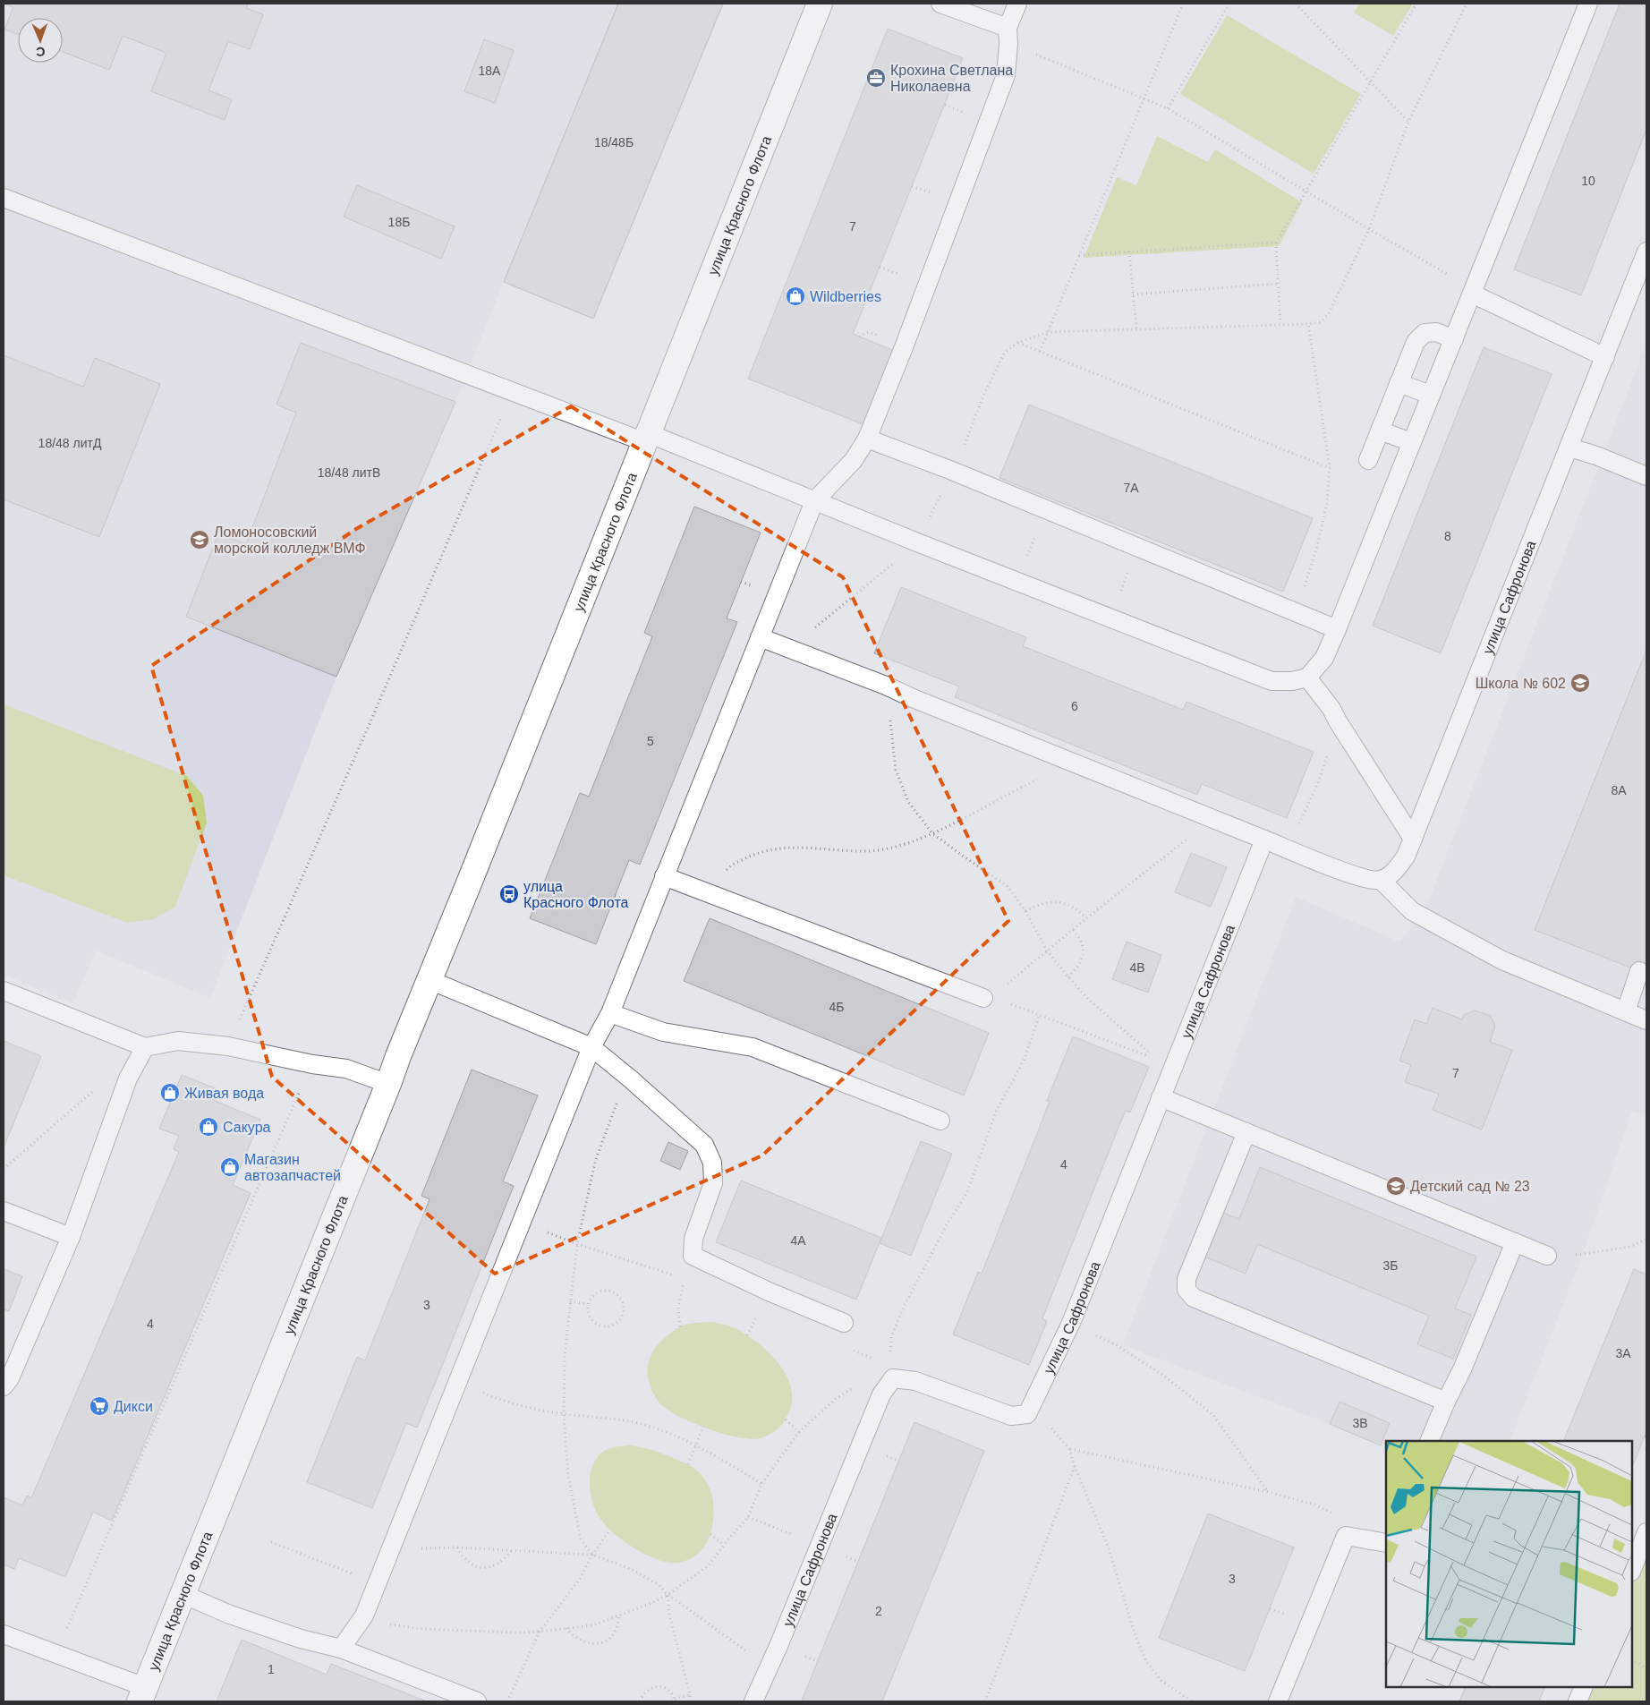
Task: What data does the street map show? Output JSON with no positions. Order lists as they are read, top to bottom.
{
  "streets": {
    "main road": ["улица Красного Флота"],
    "lane": ["улица Сафронова"]
  },
  "places": {
    "office": ["Крохина Светлана Николаевна"],
    "shop": [
      "Wildberries",
      "Живая вода",
      "Сакура",
      "Магазин автозапчастей"
    ],
    "school or university": ["Ломоносовский морской колледж ВМФ", "Школа № 602", "Детский сад № 23"],
    "bus stop": ["улица Красного Флота"],
    "supermarket": ["Дикси"]
  },
  "house_numbers": [
    "18А",
    "18/48Б",
    "10",
    "18Б",
    "7",
    "18/48 литД",
    "18/48 литВ",
    "7А",
    "8",
    "6",
    "5",
    "8А",
    "4В",
    "4Б",
    "7",
    "4",
    "4А",
    "3Б",
    "3",
    "4",
    "3А",
    "3В",
    "3",
    "2",
    "1"
  ],
  "north": "bottom"
}
